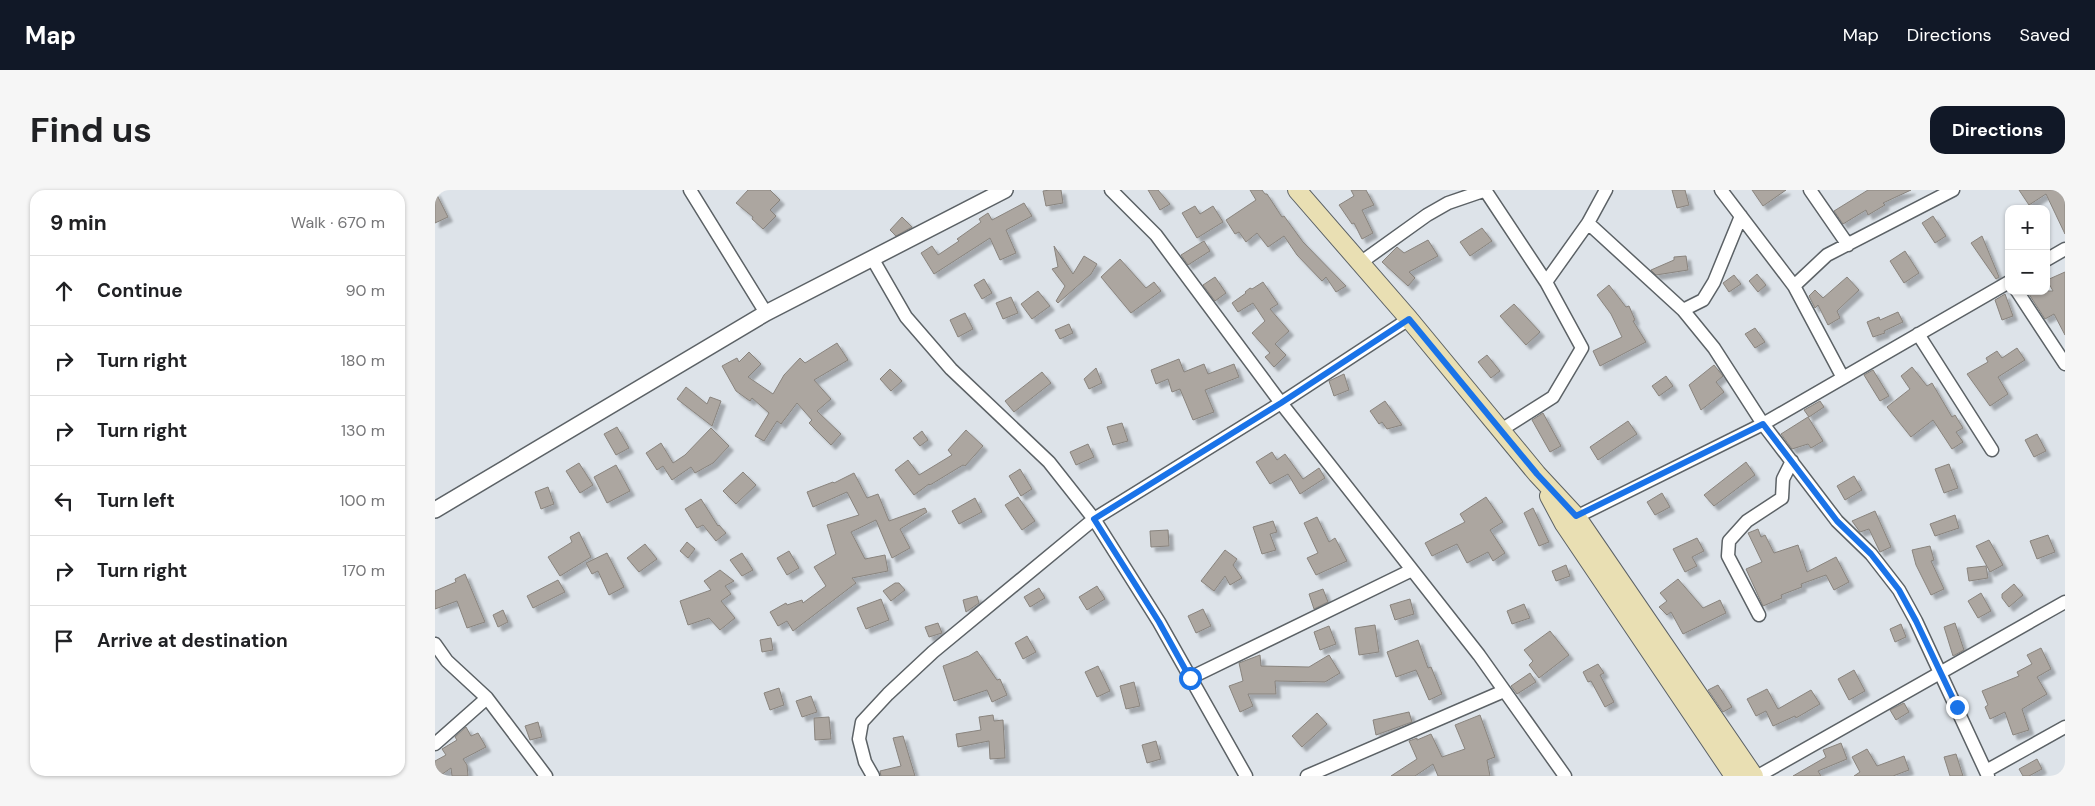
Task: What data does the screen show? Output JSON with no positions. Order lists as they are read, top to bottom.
{
  "page": {
    "header": "Map",
    "nav": ["Map", "Directions", "Saved"],
    "buttons": "Directions",
    "title": "Find us",
    "heading": ["9 min", "Walk · 670 m"],
    "map_buttons": ["+", "−"],
    "list": [
      ["Continue", "90 m"],
      ["Turn right", "180 m"],
      ["Turn right", "130 m"],
      ["Turn left", "100 m"],
      ["Turn right", "170 m"],
      "Arrive at destination"
    ]
  }
}
